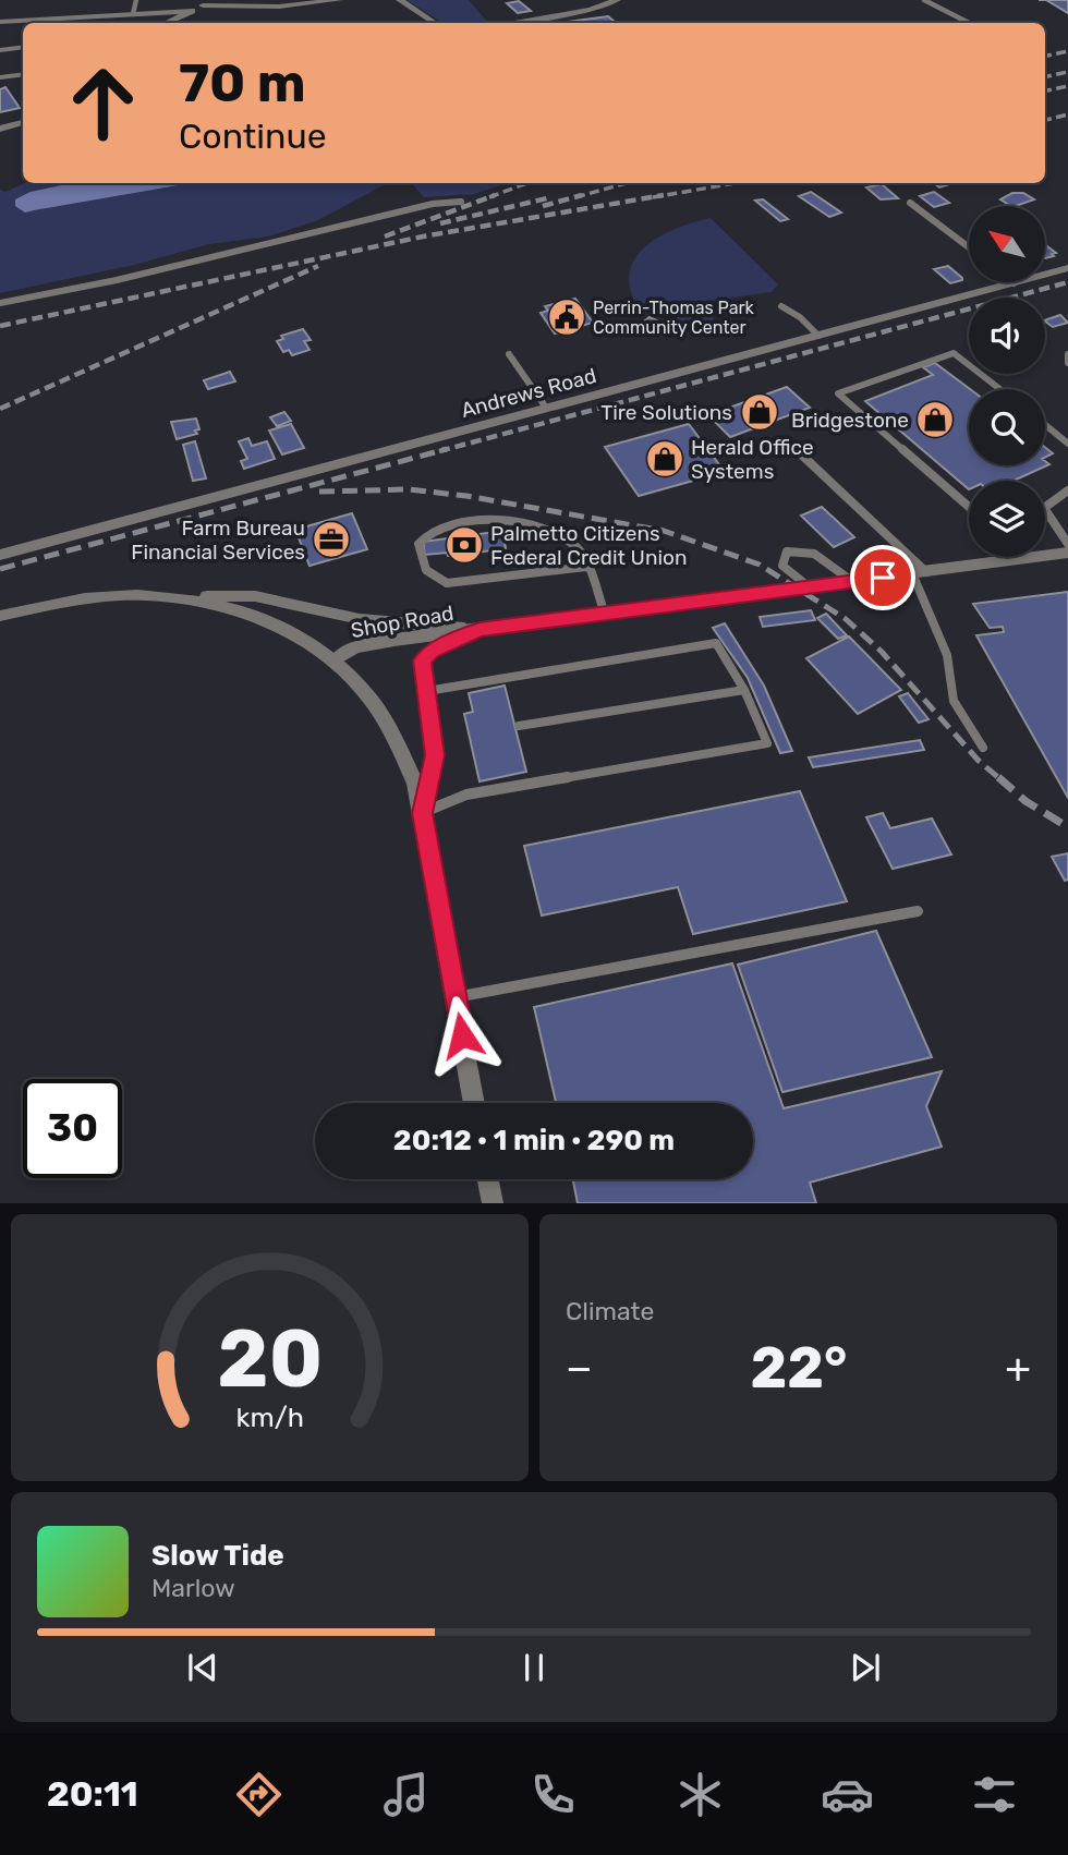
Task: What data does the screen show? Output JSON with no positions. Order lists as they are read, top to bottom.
{
  "streets": {
    "street": ["Andrews Road", "Shop Road"]
  },
  "places": {
    "public building": ["Perrin-Thomas Park Community Center"],
    "shop": ["Tire Solutions", "Bridgestone", "Herald Office Systems"],
    "office": ["Farm Bureau Financial Services"],
    "bank": ["Palmetto Citizens Federal Credit Union"]
  },
  "north": "top left",
  "page": {
    "turn": ["70 m", "Continue"],
    "limit": "30",
    "trip": "20:12 · 1 min · 290 m",
    "tile": "Climate",
    "heat": ["−", "22°", "+"],
    "song": ["Slow Tide", "Marlow"],
    "tabs": "20:11",
    "gauge": ["20", "km/h"]
  }
}
